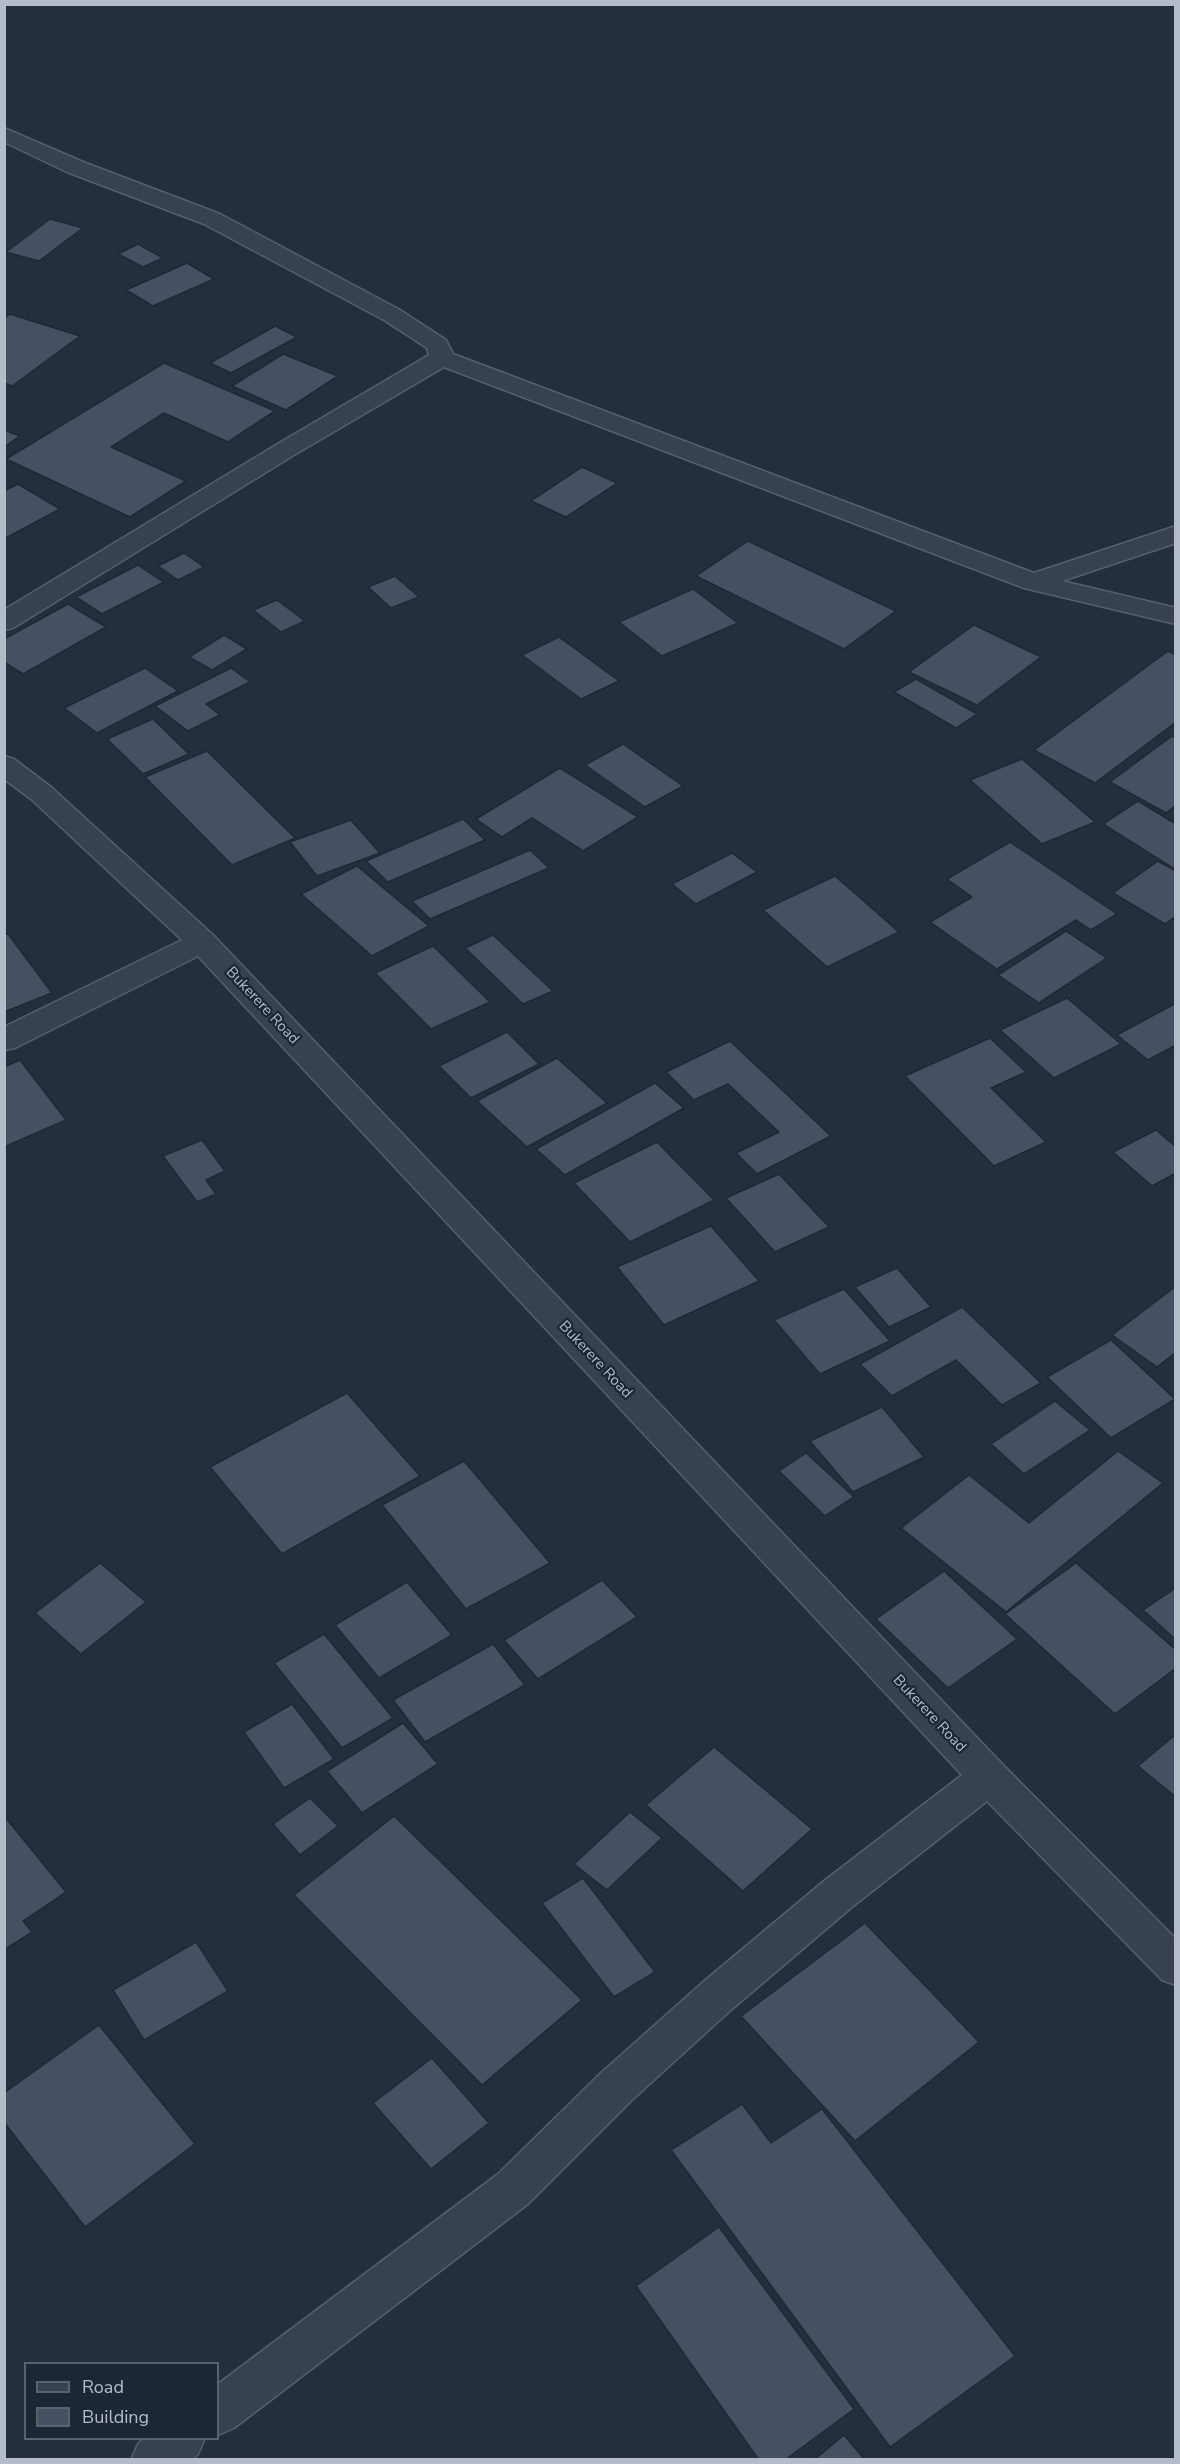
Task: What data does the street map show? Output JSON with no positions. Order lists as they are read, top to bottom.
{
  "streets": {
    "street": ["Bukerere Road"]
  },
  "legend": ["Road", "Building"]
}
